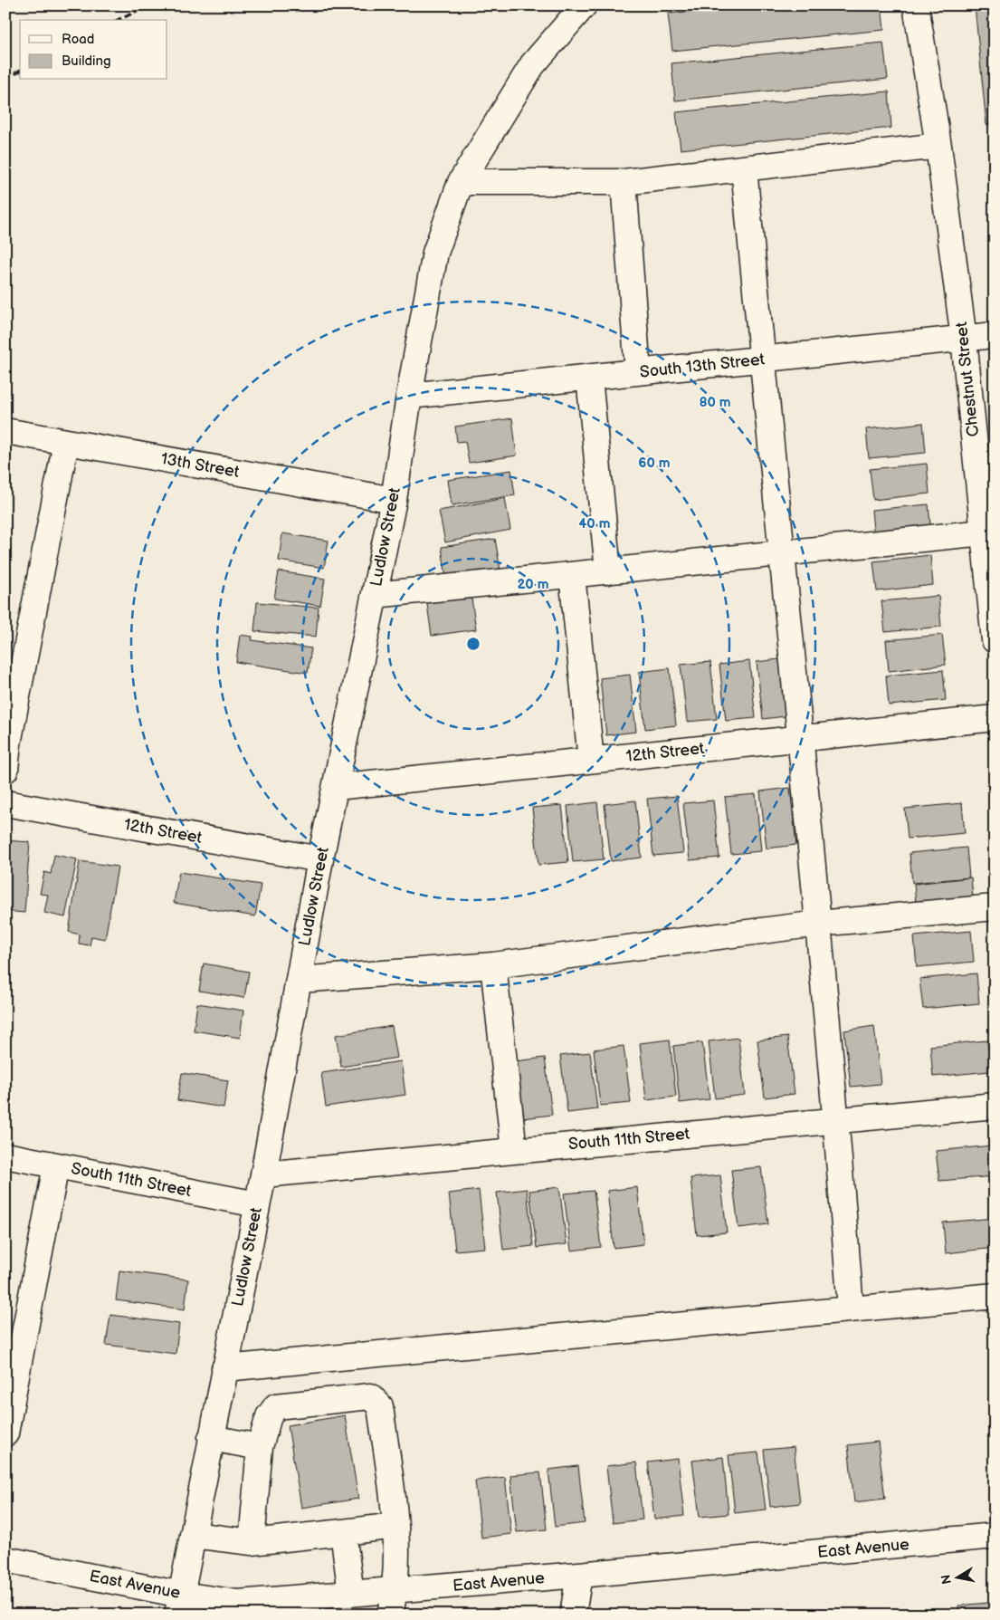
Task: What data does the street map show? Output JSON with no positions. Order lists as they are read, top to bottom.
{
  "streets": {
    "street": [
      "South 13th Street",
      "Chestnut Street",
      "13th Street",
      "Ludlow Street",
      "12th Street",
      "South 11th Street",
      "East Avenue"
    ]
  },
  "crossings": [
    ["South 13th Street", "Chestnut Street"],
    ["South 13th Street", "Ludlow Street"],
    ["13th Street", "Ludlow Street"],
    ["Ludlow Street", "12th Street"],
    ["Ludlow Street", "South 11th Street"],
    ["Ludlow Street", "East Avenue"]
  ],
  "legend": ["Road", "Building"],
  "north": "left",
  "rings": [
    "80 m",
    "60 m",
    "40 m",
    "20 m"
  ]
}
